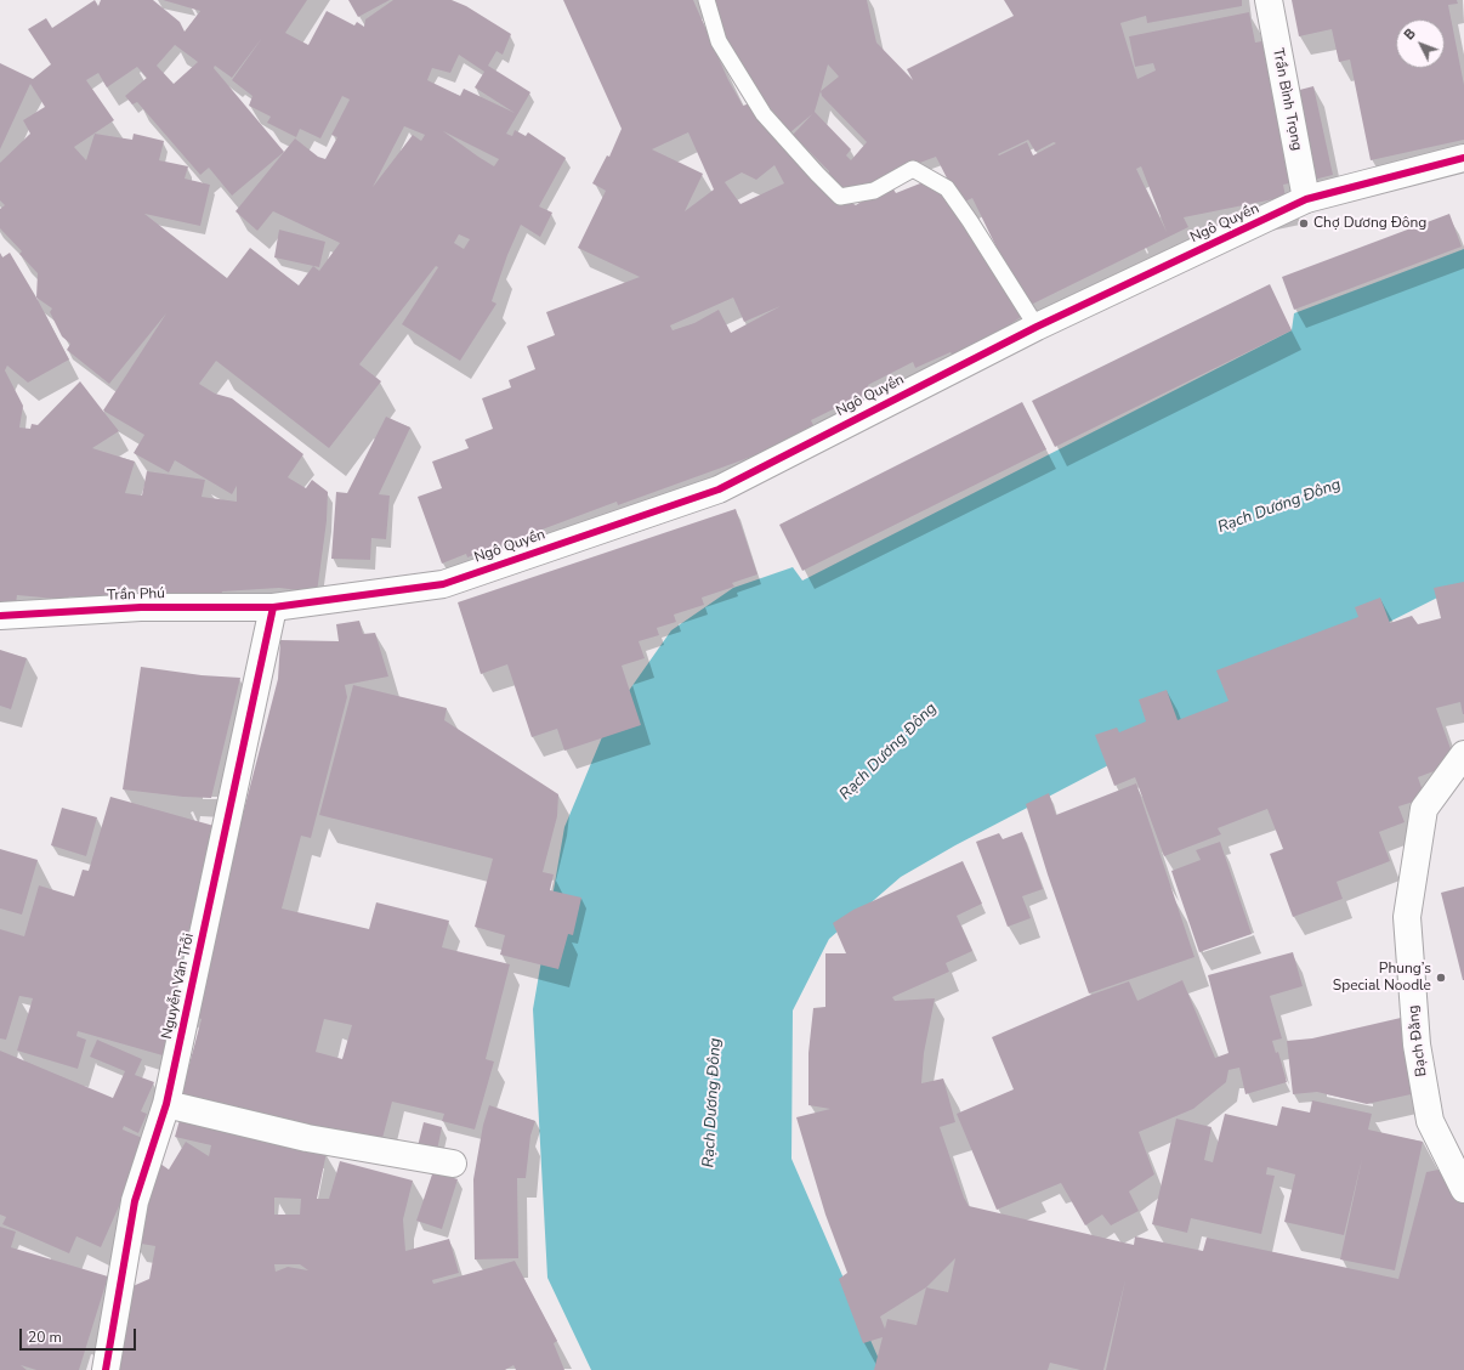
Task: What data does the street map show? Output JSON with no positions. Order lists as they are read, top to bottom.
{
  "streets": {
    "street": [
      "Trần Bình Trọng",
      "Ngô Quyền",
      "Trần Phú",
      "Nguyễn Văn Trỗi",
      "Bạch Đằng"
    ]
  },
  "crossings": [
    ["Trần Bình Trọng", "Ngô Quyền"],
    ["Ngô Quyền", "Trần Phú"],
    ["Ngô Quyền", "Nguyễn Văn Trỗi"],
    ["Trần Phú", "Nguyễn Văn Trỗi"]
  ],
  "water": ["Rạch Dương Đông"],
  "places": ["Chợ Dương Đông", "Phung’s Special Noodle"],
  "scale_bar": "20 m",
  "north": "top left"
}
